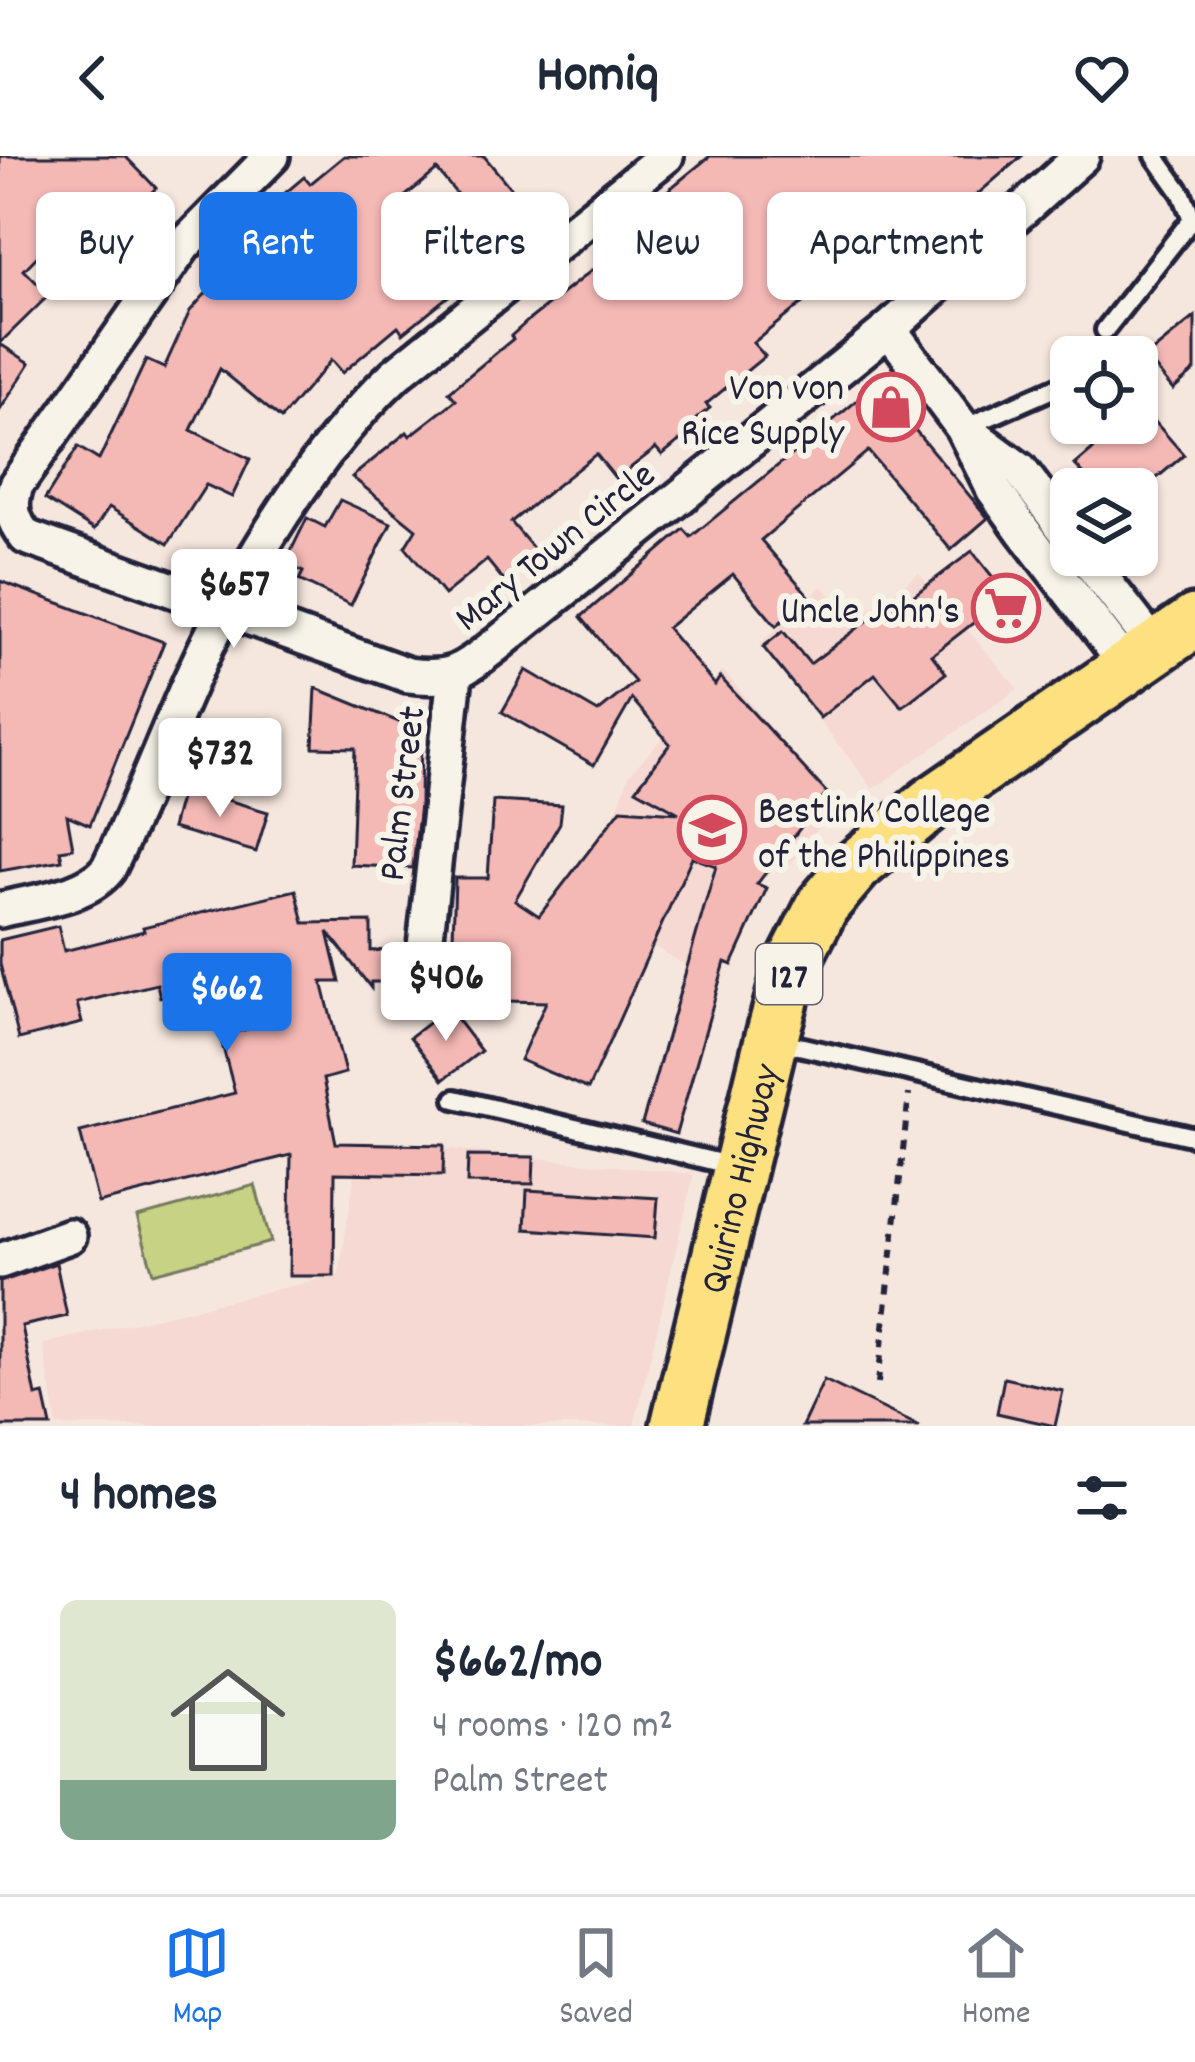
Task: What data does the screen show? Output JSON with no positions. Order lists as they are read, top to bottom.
{
  "streets": {
    "main road": ["127", "Quirino Highway"],
    "street": ["Mary Town Circle", "Palm Street"]
  },
  "crossings": [
    ["Mary Town Circle", "Palm Street"]
  ],
  "places": {
    "shop": ["Von von Rice Supply"],
    "supermarket": ["Uncle John's"],
    "school or university": ["Bestlink College of the Philippines"]
  },
  "page": {
    "header": "Homiq",
    "chip": [
      "Buy",
      "Rent",
      "Filters",
      "New",
      "Apartment"
    ],
    "price": [
      "$657",
      "$732",
      "$406",
      "$662"
    ],
    "heading": "4 homes",
    "list": [
      {
        "name": "$662/mo",
        "note": "4 rooms · 120 m² · Palm Street"
      }
    ],
    "tabs": ["Map", "Saved", "Home"]
  }
}
